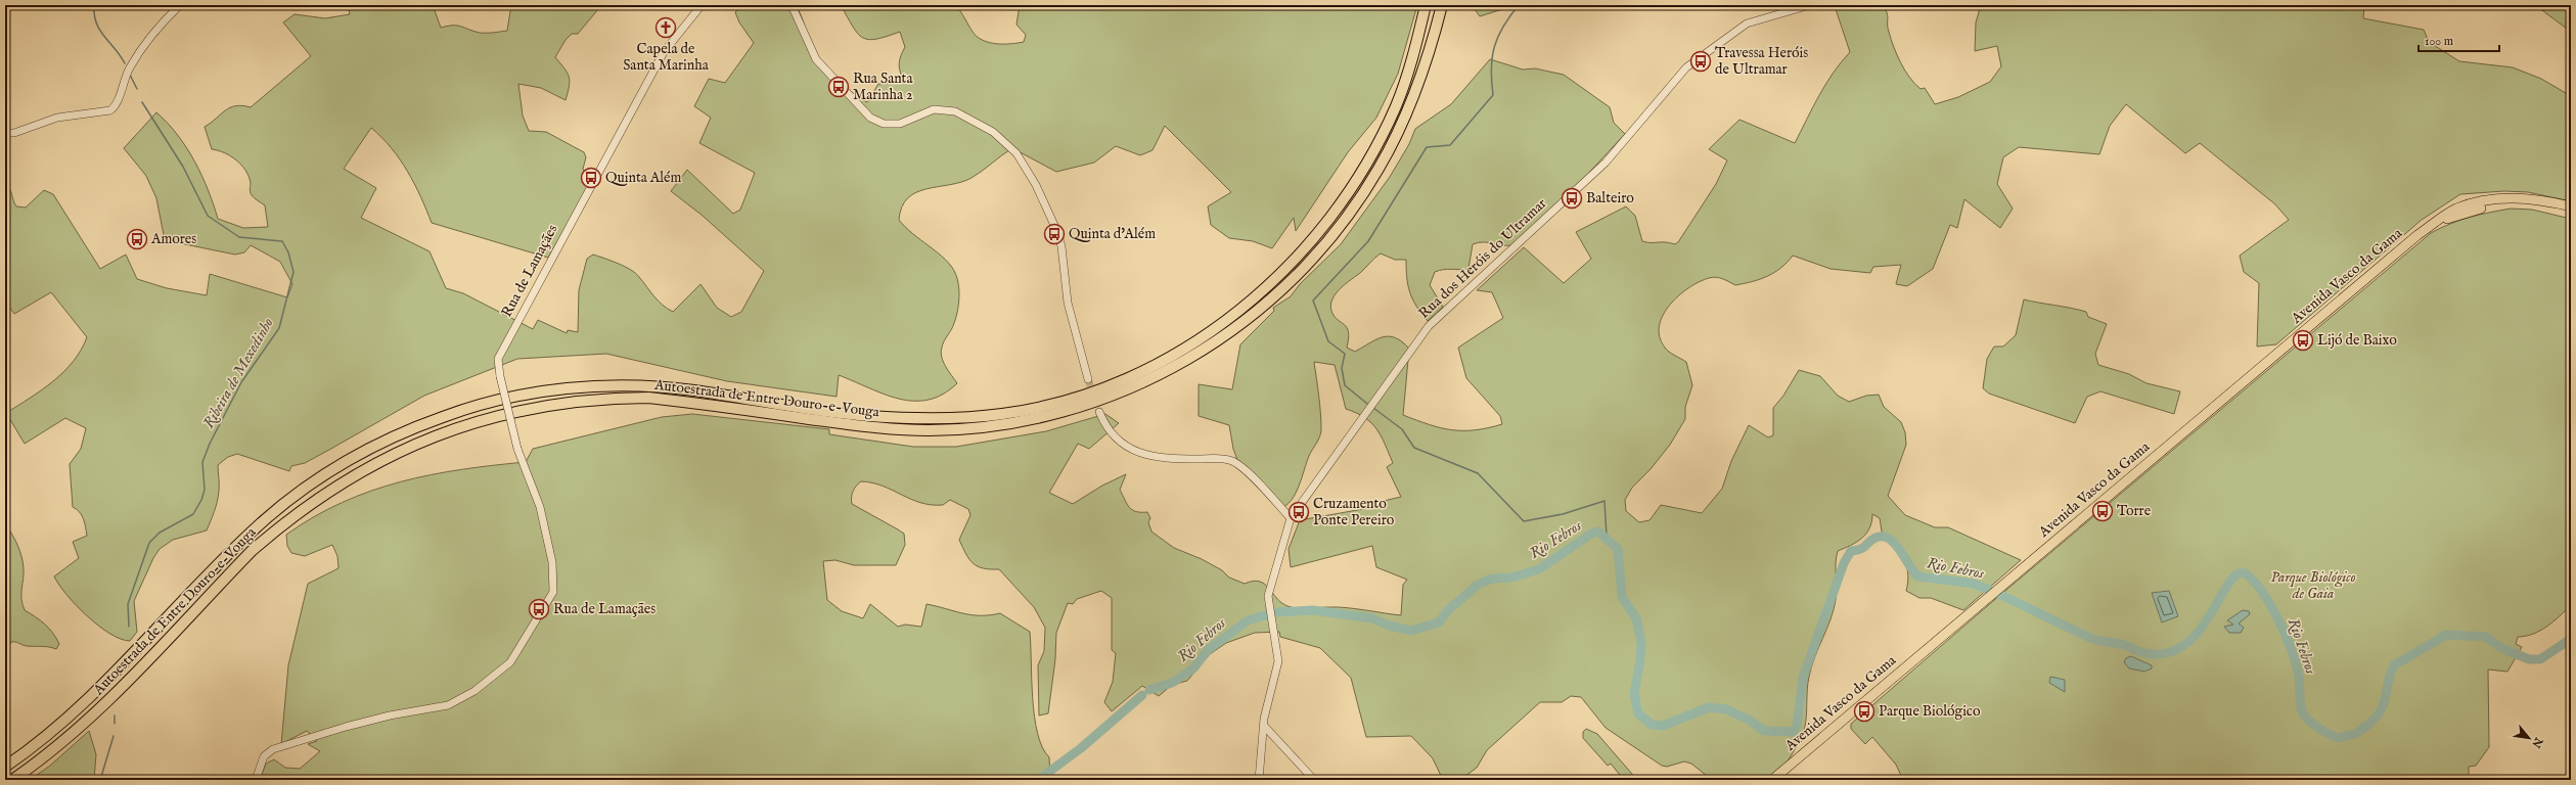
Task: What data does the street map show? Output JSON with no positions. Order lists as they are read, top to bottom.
{
  "streets": {
    "highway": ["Autoestrada de Entre Douro-e-Vouga"],
    "main road": ["Avenida Vasco da Gama"],
    "street": ["Rua dos Heróis do Ultramar", "Rua de Lamaçães"]
  },
  "water": ["Ribeira de Mexedinho", "Rio Febros"],
  "parks": ["Parque Biológico de Gaia"],
  "places": {
    "church": ["Capela de Santa Marinha"],
    "bus stop": [
      "Travessa Heróis de Ultramar",
      "Rua Santa Marinha 2",
      "Quinta Além",
      "Balteiro",
      "Quinta d'Além",
      "Amores",
      "Lijó de Baixo",
      "Torre",
      "Cruzamento Ponte Pereiro",
      "Rua de Lamaçães",
      "Parque Biológico"
    ]
  },
  "scale_bar": "100 m",
  "north": "bottom right"
}
